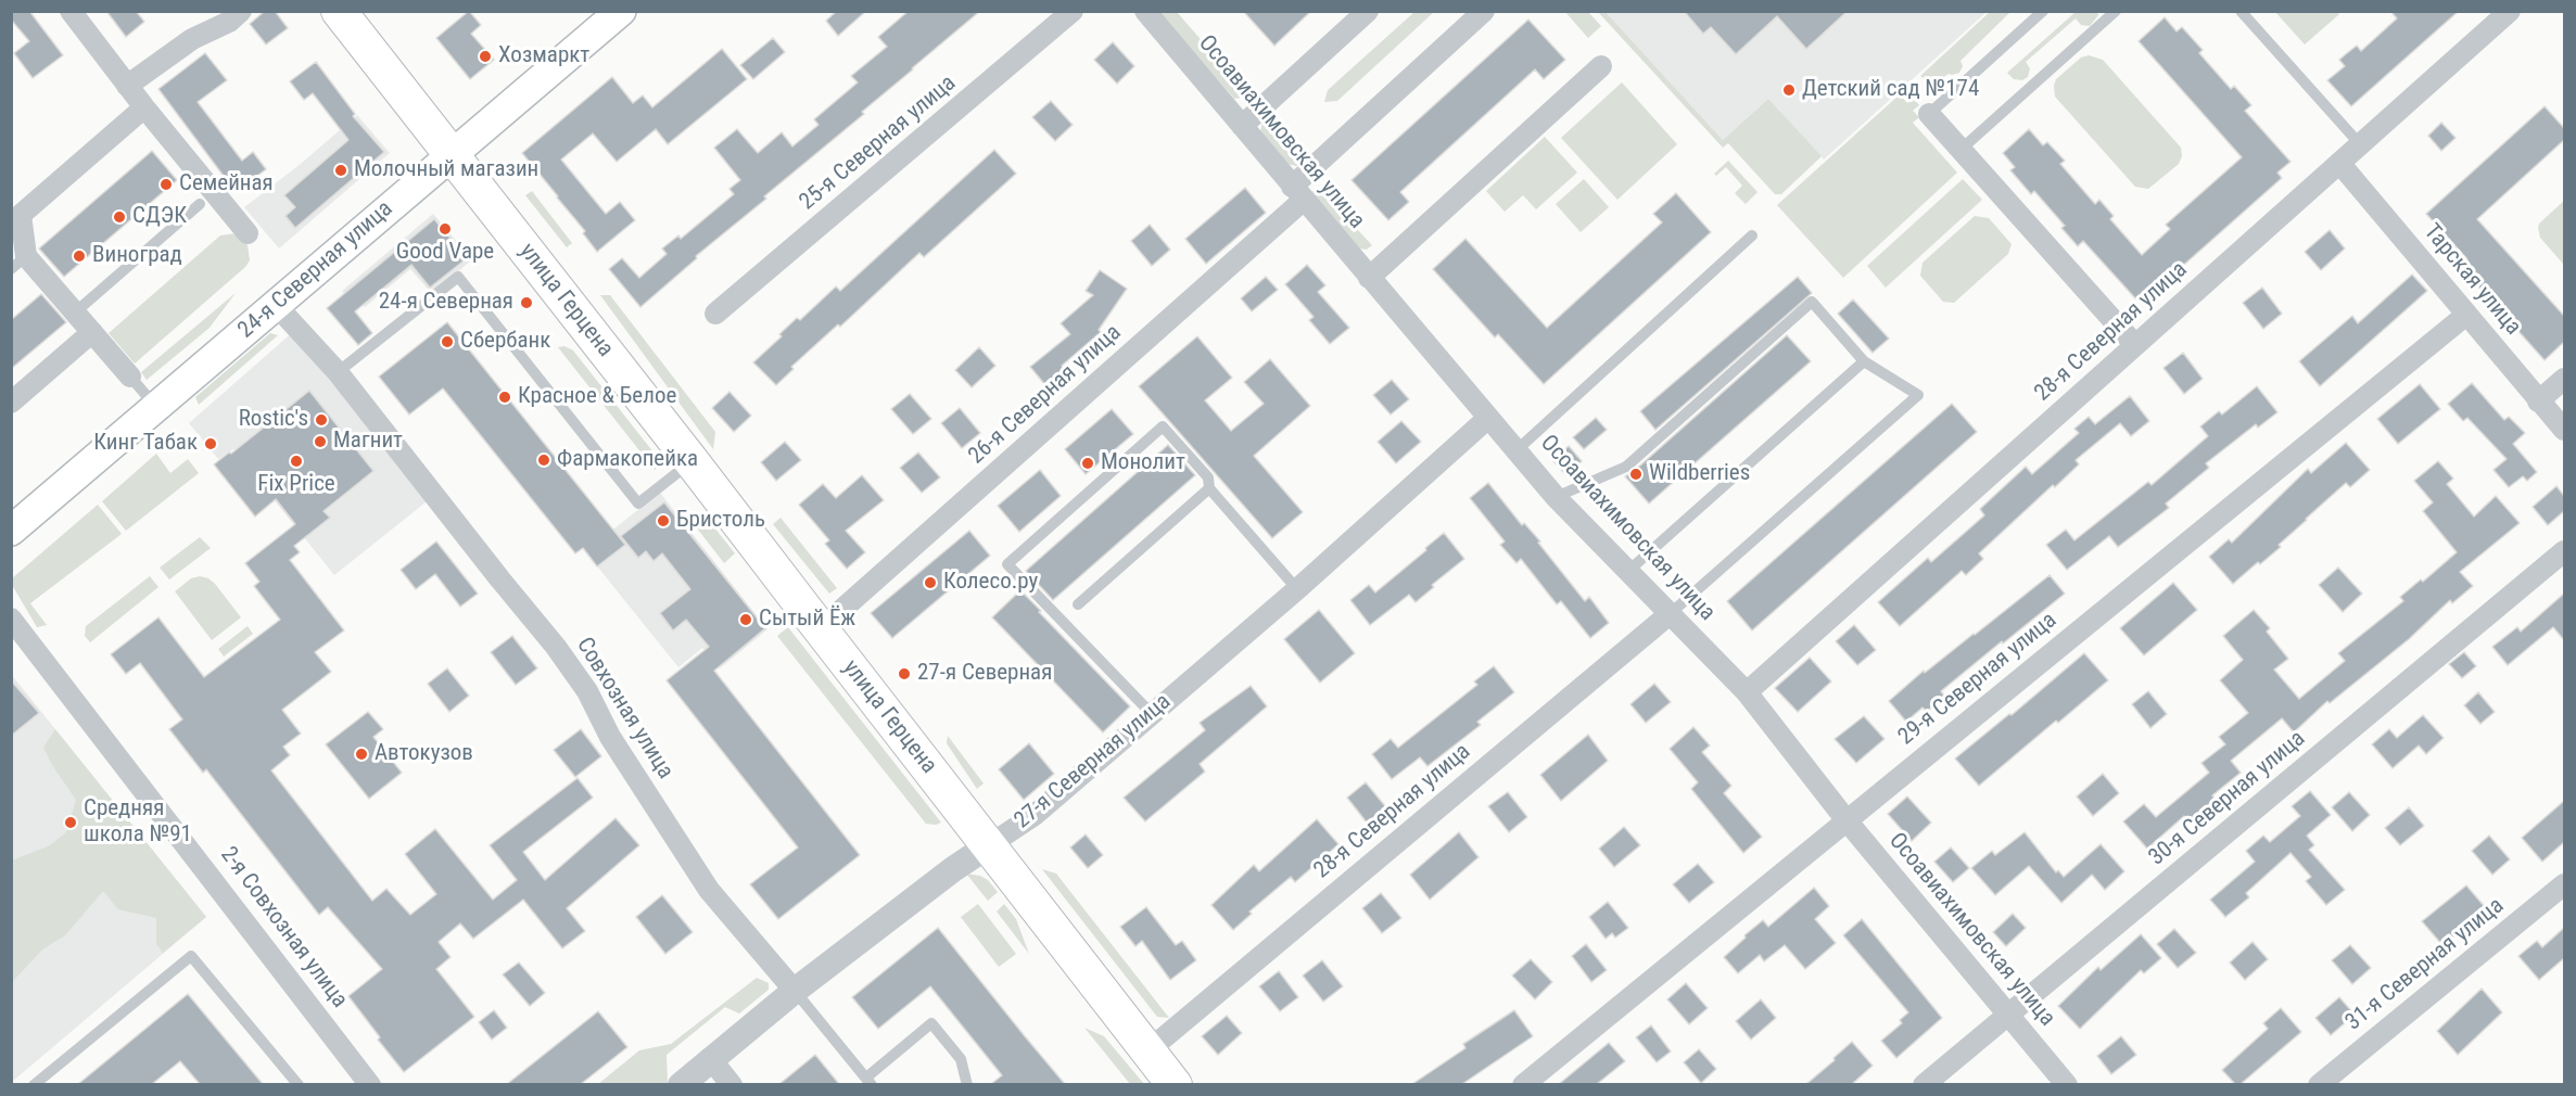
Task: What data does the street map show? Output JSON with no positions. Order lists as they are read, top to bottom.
{
  "streets": {
    "main road": ["24-я Северная улица", "улица Герцена"],
    "street": [
      "Осоавиахимовская улица",
      "25-я Северная улица",
      "Тарская улица",
      "28-я Северная улица",
      "26-я Северная улица",
      "29-я Северная улица",
      "Совхозная улица",
      "27-я Северная улица",
      "30-я Северная улица",
      "2-я Совхозная улица",
      "31-я Северная улица"
    ]
  },
  "crossings": [
    ["Осоавиахимовская улица", "28-я Северная улица"],
    ["Осоавиахимовская улица", "26-я Северная улица"],
    ["Осоавиахимовская улица", "29-я Северная улица"],
    ["Осоавиахимовская улица", "27-я Северная улица"],
    ["Осоавиахимовская улица", "30-я Северная улица"],
    ["24-я Северная улица", "улица Герцена"],
    ["24-я Северная улица", "Совхозная улица"],
    ["Тарская улица", "28-я Северная улица"],
    ["Тарская улица", "29-я Северная улица"],
    ["улица Герцена", "28-я Северная улица"],
    ["улица Герцена", "26-я Северная улица"],
    ["улица Герцена", "27-я Северная улица"],
    ["Совхозная улица", "27-я Северная улица"]
  ],
  "places": [
    "Хозмаркт",
    "Детский сад №174",
    "Молочный магазин",
    "Семейная",
    "СДЭК",
    "Good Vape",
    "Виноград",
    "24-я Северная",
    "Сбербанк",
    "Красное & Белое",
    "Rostic's",
    "Магнит",
    "Кинг Табак",
    "Фармакопейка",
    "Fix Price",
    "Монолит",
    "Wildberries",
    "Бристоль",
    "Колесо.ру",
    "Сытый Ёж",
    "27-я Северная",
    "Автокузов",
    "Средняя школа №91"
  ]
}
